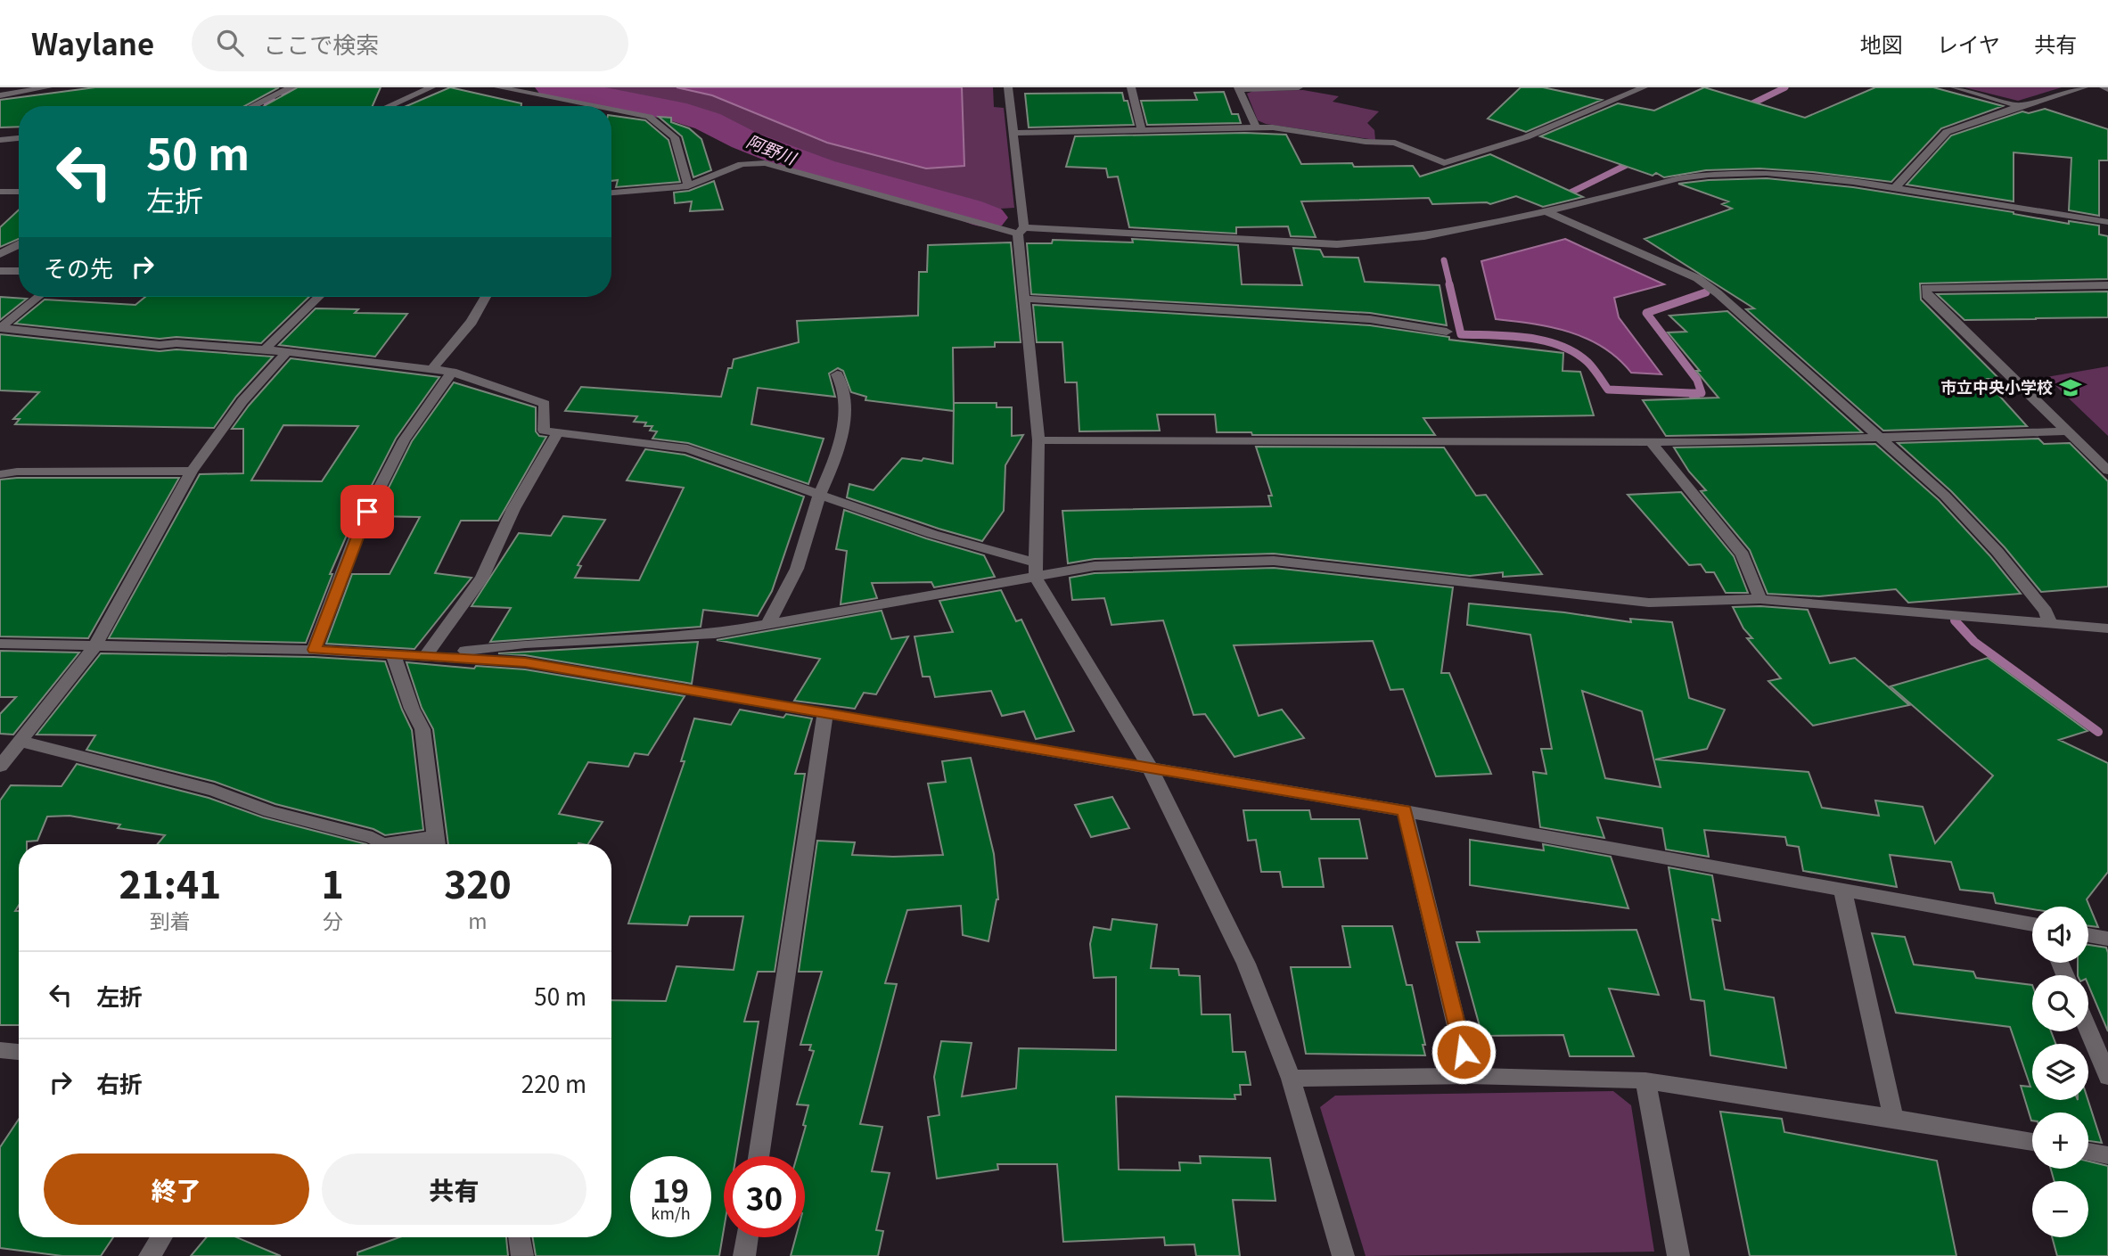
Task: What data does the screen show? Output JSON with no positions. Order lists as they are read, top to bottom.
{
  "water": ["阿野川"],
  "places": {
    "school or university": ["市立中央小学校"]
  },
  "page": {
    "header": "Waylane",
    "search": "ここで検索",
    "nav": ["地図", "レイヤ", "共有"],
    "turn": ["50 m", "左折"],
    "then": "その先",
    "eta": [
      "21:41",
      "到着",
      "1",
      "分",
      "320",
      "m"
    ],
    "map_buttons": ["+", "−"],
    "list": [
      {
        "name": "左折",
        "value": "50 m"
      },
      {
        "name": "右折",
        "value": "220 m"
      }
    ],
    "buttons": ["終了", "共有"],
    "speed": "19 km/h",
    "limit": "30"
  }
}
